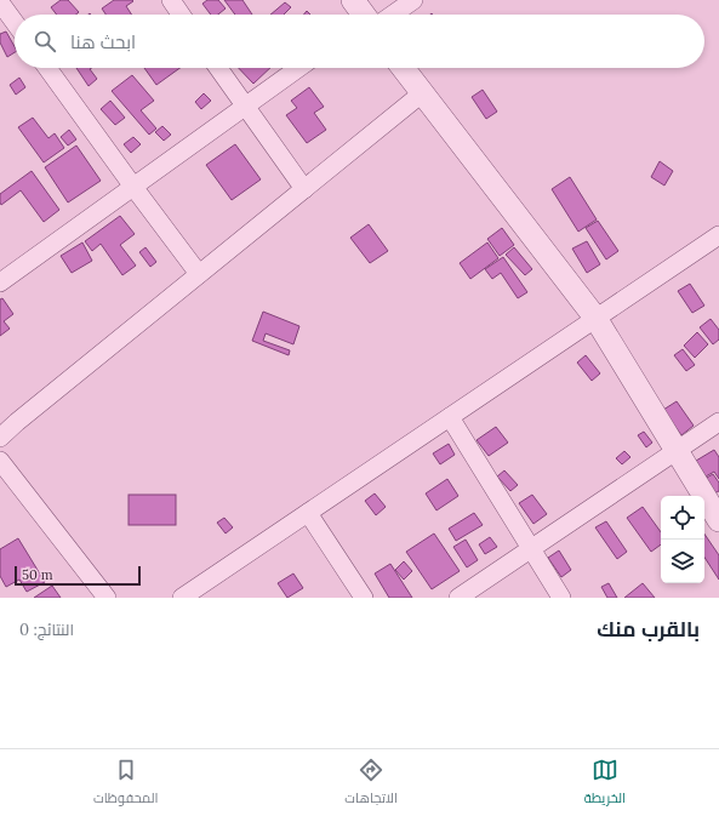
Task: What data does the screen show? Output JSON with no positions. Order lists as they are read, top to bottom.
{
  "scale_bar": "50 m",
  "page": {
    "search": "ابحث هنا",
    "scale": "50 m",
    "heading": ["بالقرب منك", "النتائج: 0"],
    "nav": ["الخريطة", "الاتجاهات", "المحفوظات"]
  }
}
